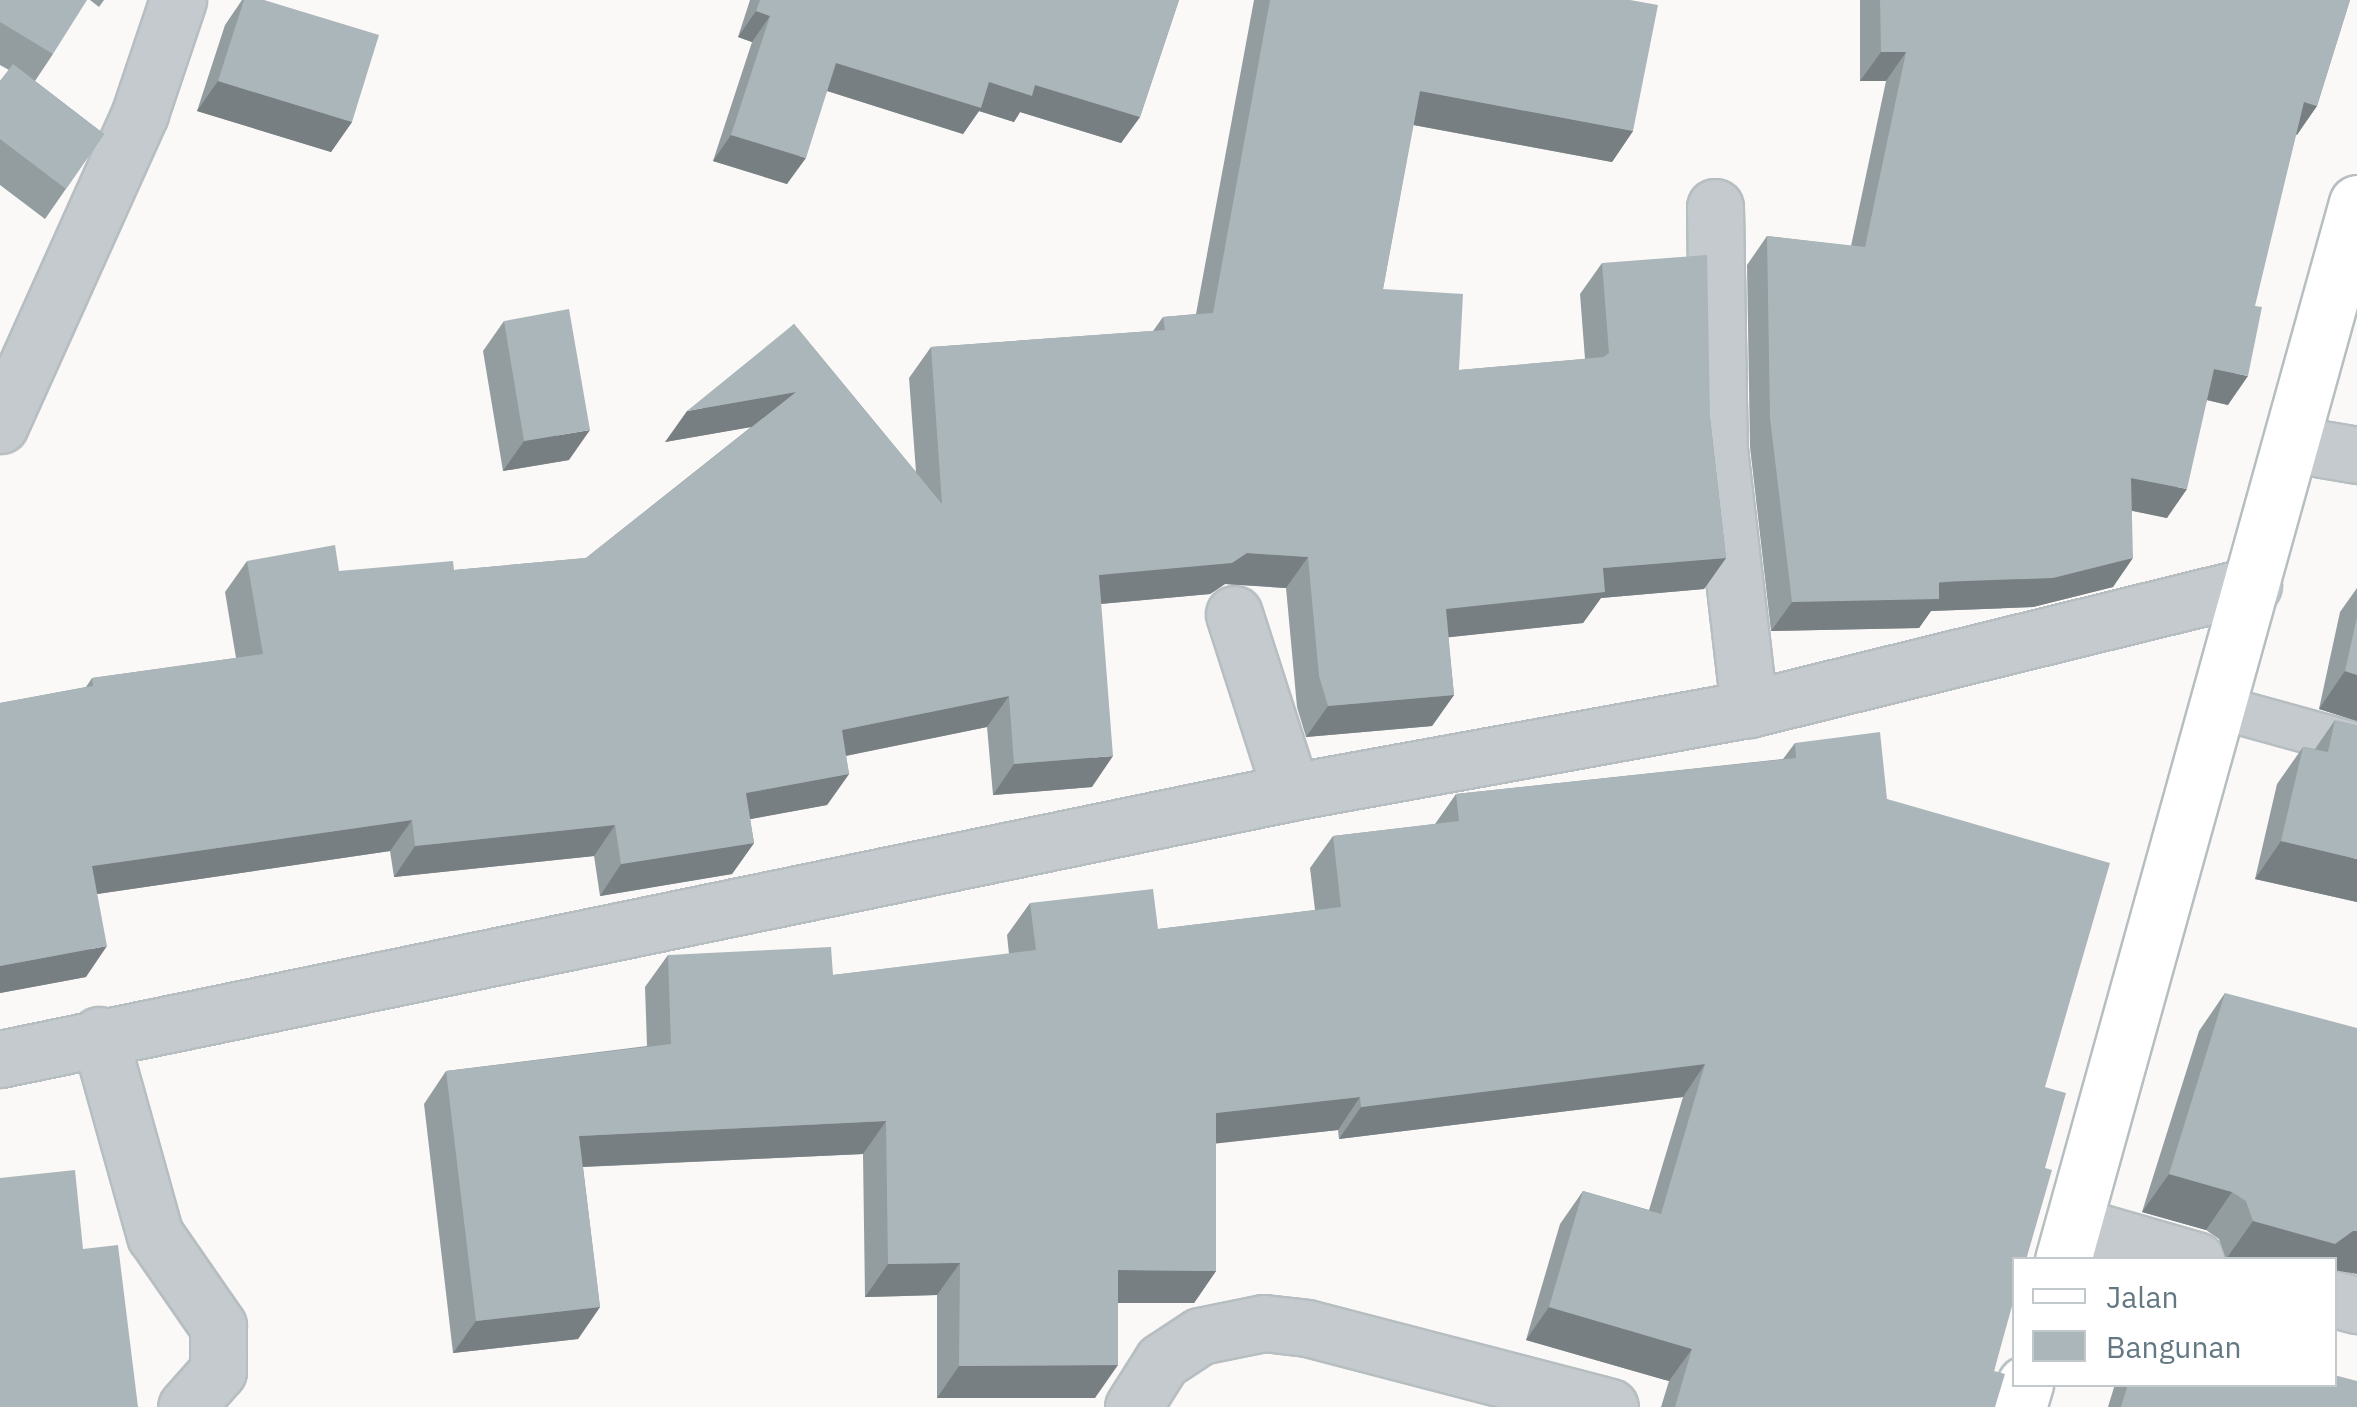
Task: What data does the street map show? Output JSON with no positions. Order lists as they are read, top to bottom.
{
  "legend": ["Jalan", "Bangunan"]
}
